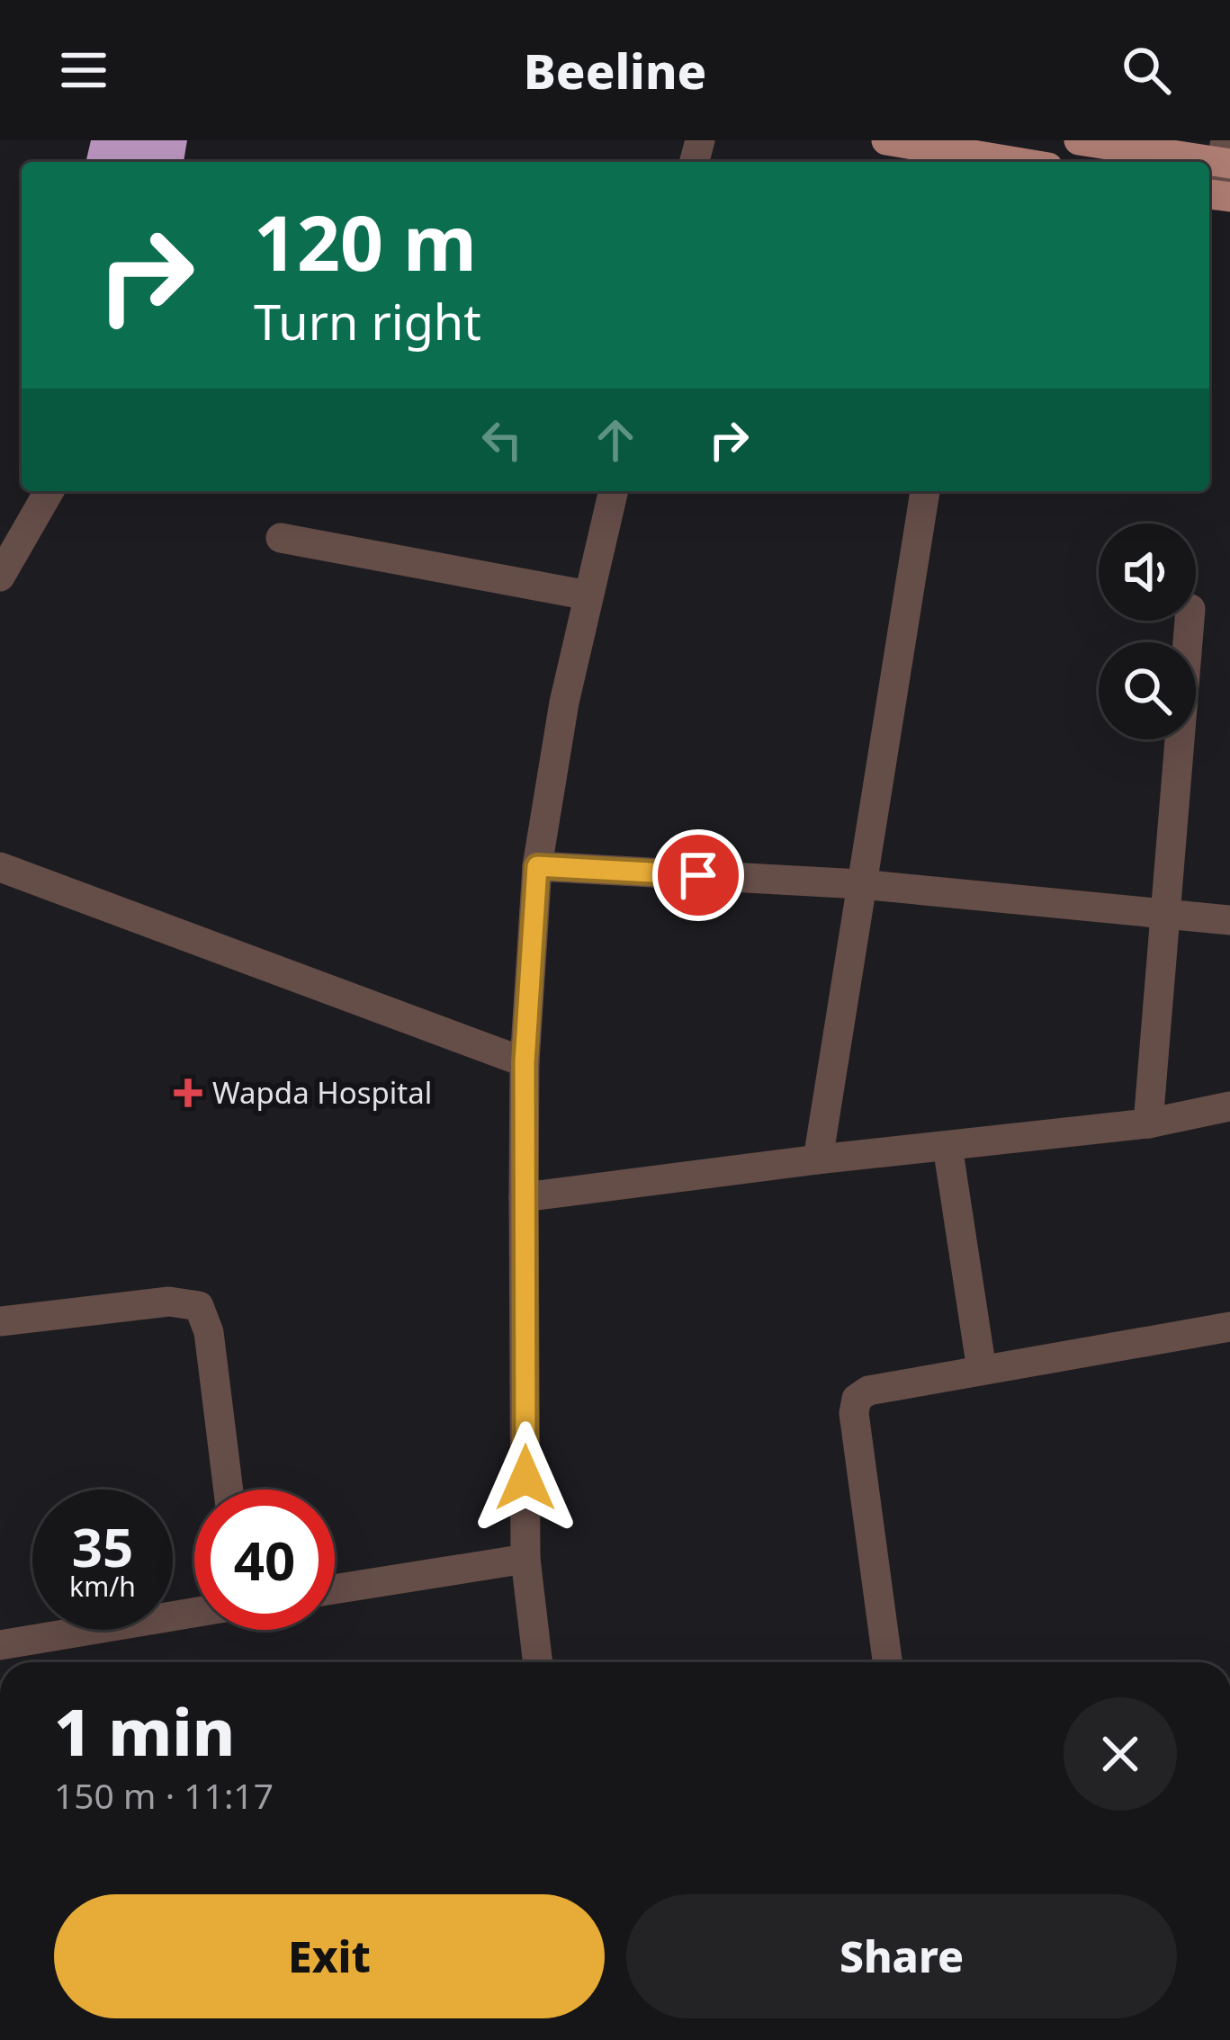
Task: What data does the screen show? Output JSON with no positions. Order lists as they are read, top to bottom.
{
  "places": {
    "health": ["Wapda Hospital"]
  },
  "page": {
    "header": "Beeline",
    "turn": ["120 m", "Turn right"],
    "speed": "35 km/h",
    "limit": "40",
    "heading": ["1 min", "150 m · 11:17"],
    "buttons": ["Exit", "Share"]
  }
}
